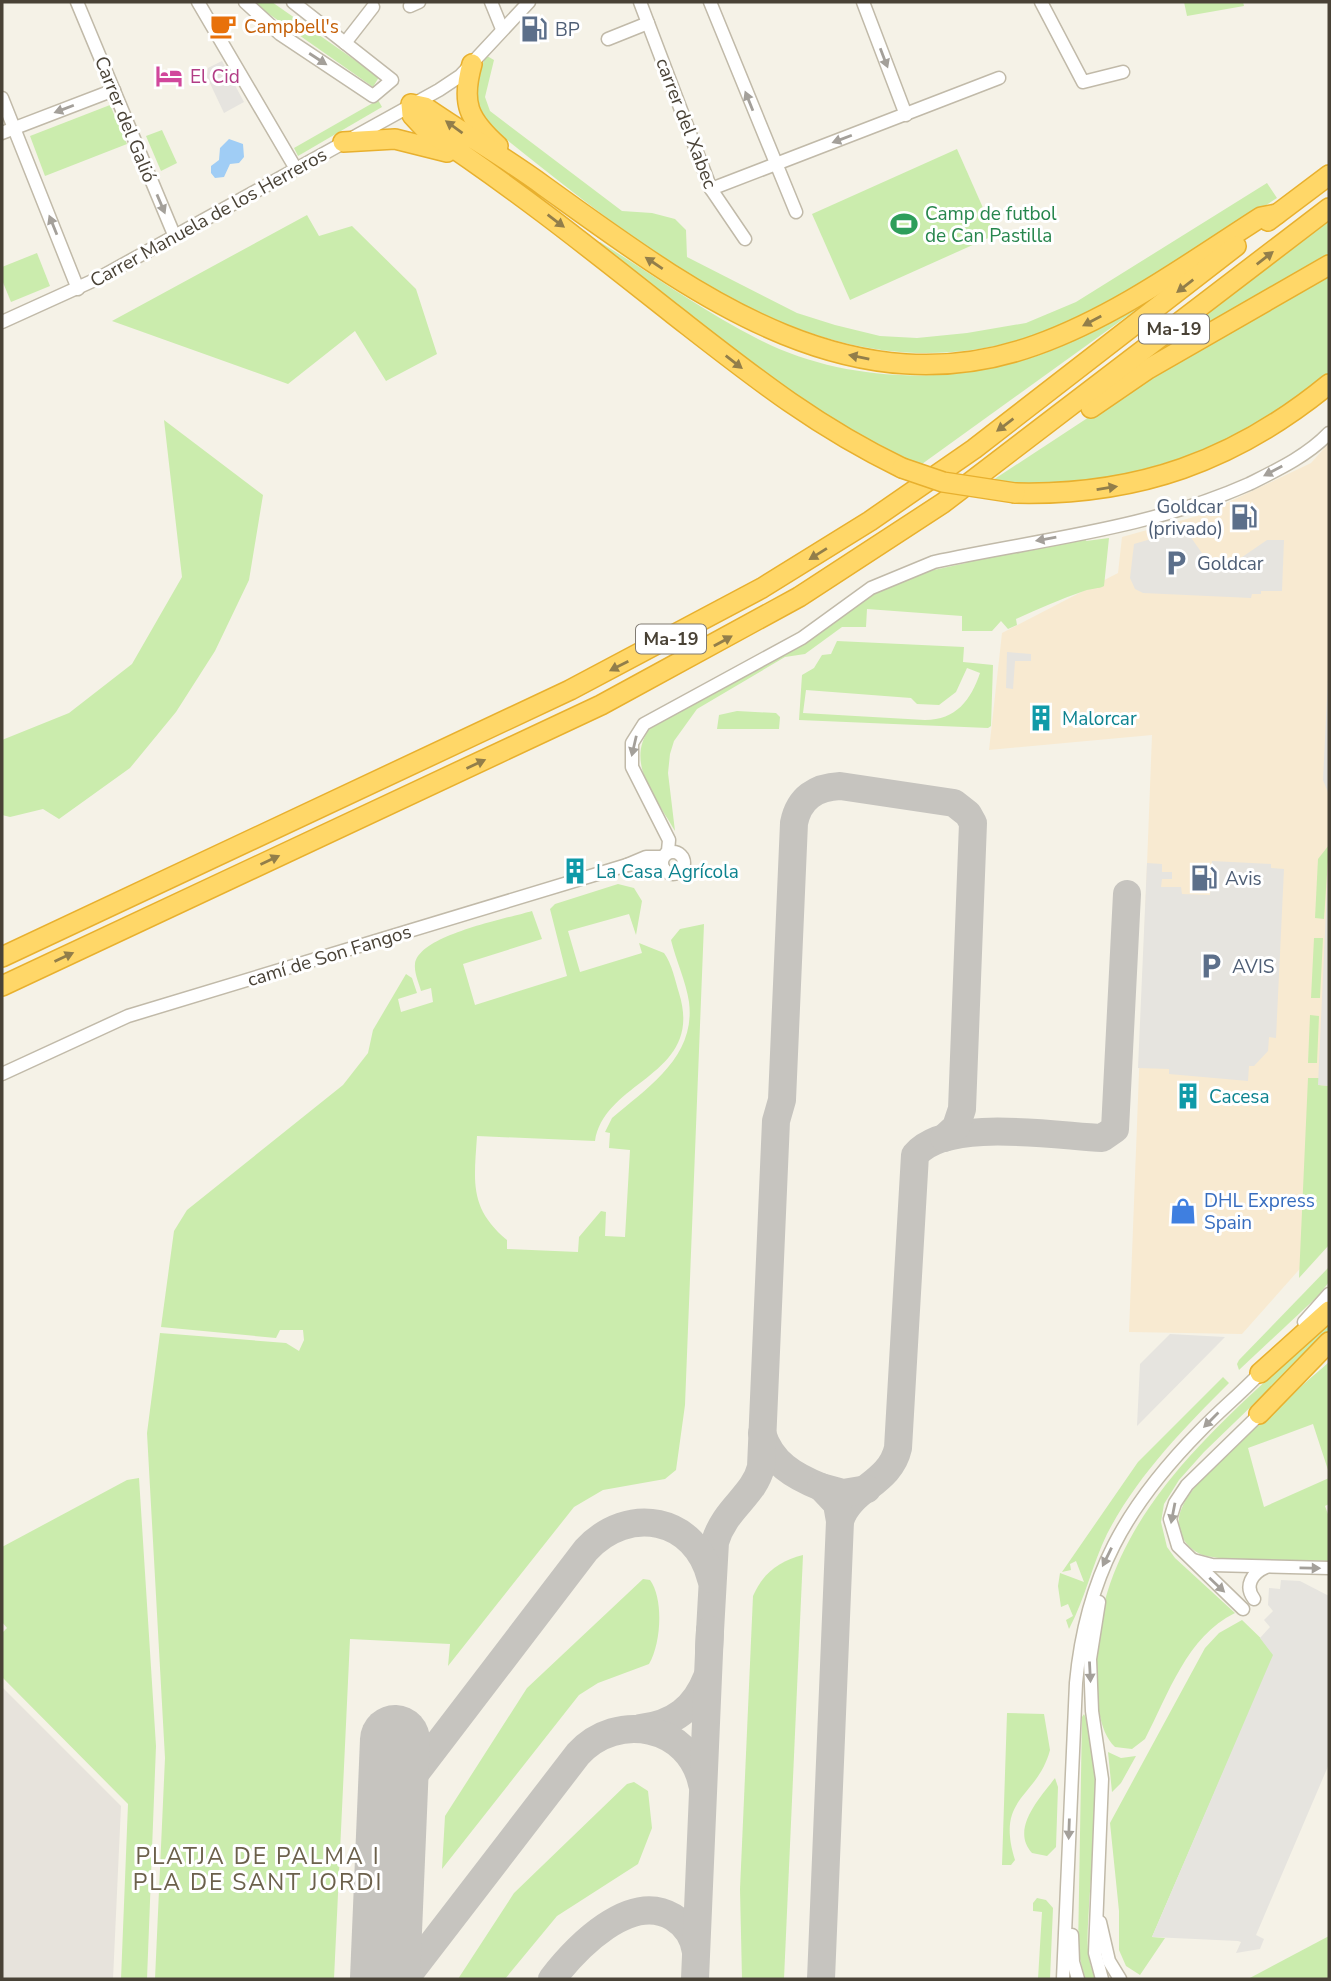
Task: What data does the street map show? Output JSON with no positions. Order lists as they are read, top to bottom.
{
  "streets": {
    "highway": ["Ma-19"],
    "street": [
      "Carrer del Galió",
      "carrer del Xabec",
      "Carrer Manuela de los Herreros",
      "camí de Son Fangos"
    ]
  },
  "crossings": [
    ["Carrer del Galió", "Carrer Manuela de los Herreros"]
  ],
  "one_way": ["Carrer del Galió"],
  "districts": ["PLATJA DE PALMA I PLA DE SANT JORDI"],
  "places": {
    "cafe": ["Campbell's"],
    "fuel station": ["BP", "Goldcar (privado)", "Avis"],
    "hotel": ["El Cid"],
    "sports": ["Camp de futbol de Can Pastilla"],
    "parking": ["Goldcar", "AVIS"],
    "building": ["Malorcar", "La Casa Agrícola", "Cacesa"],
    "shop": ["DHL Express Spain"]
  }
}
